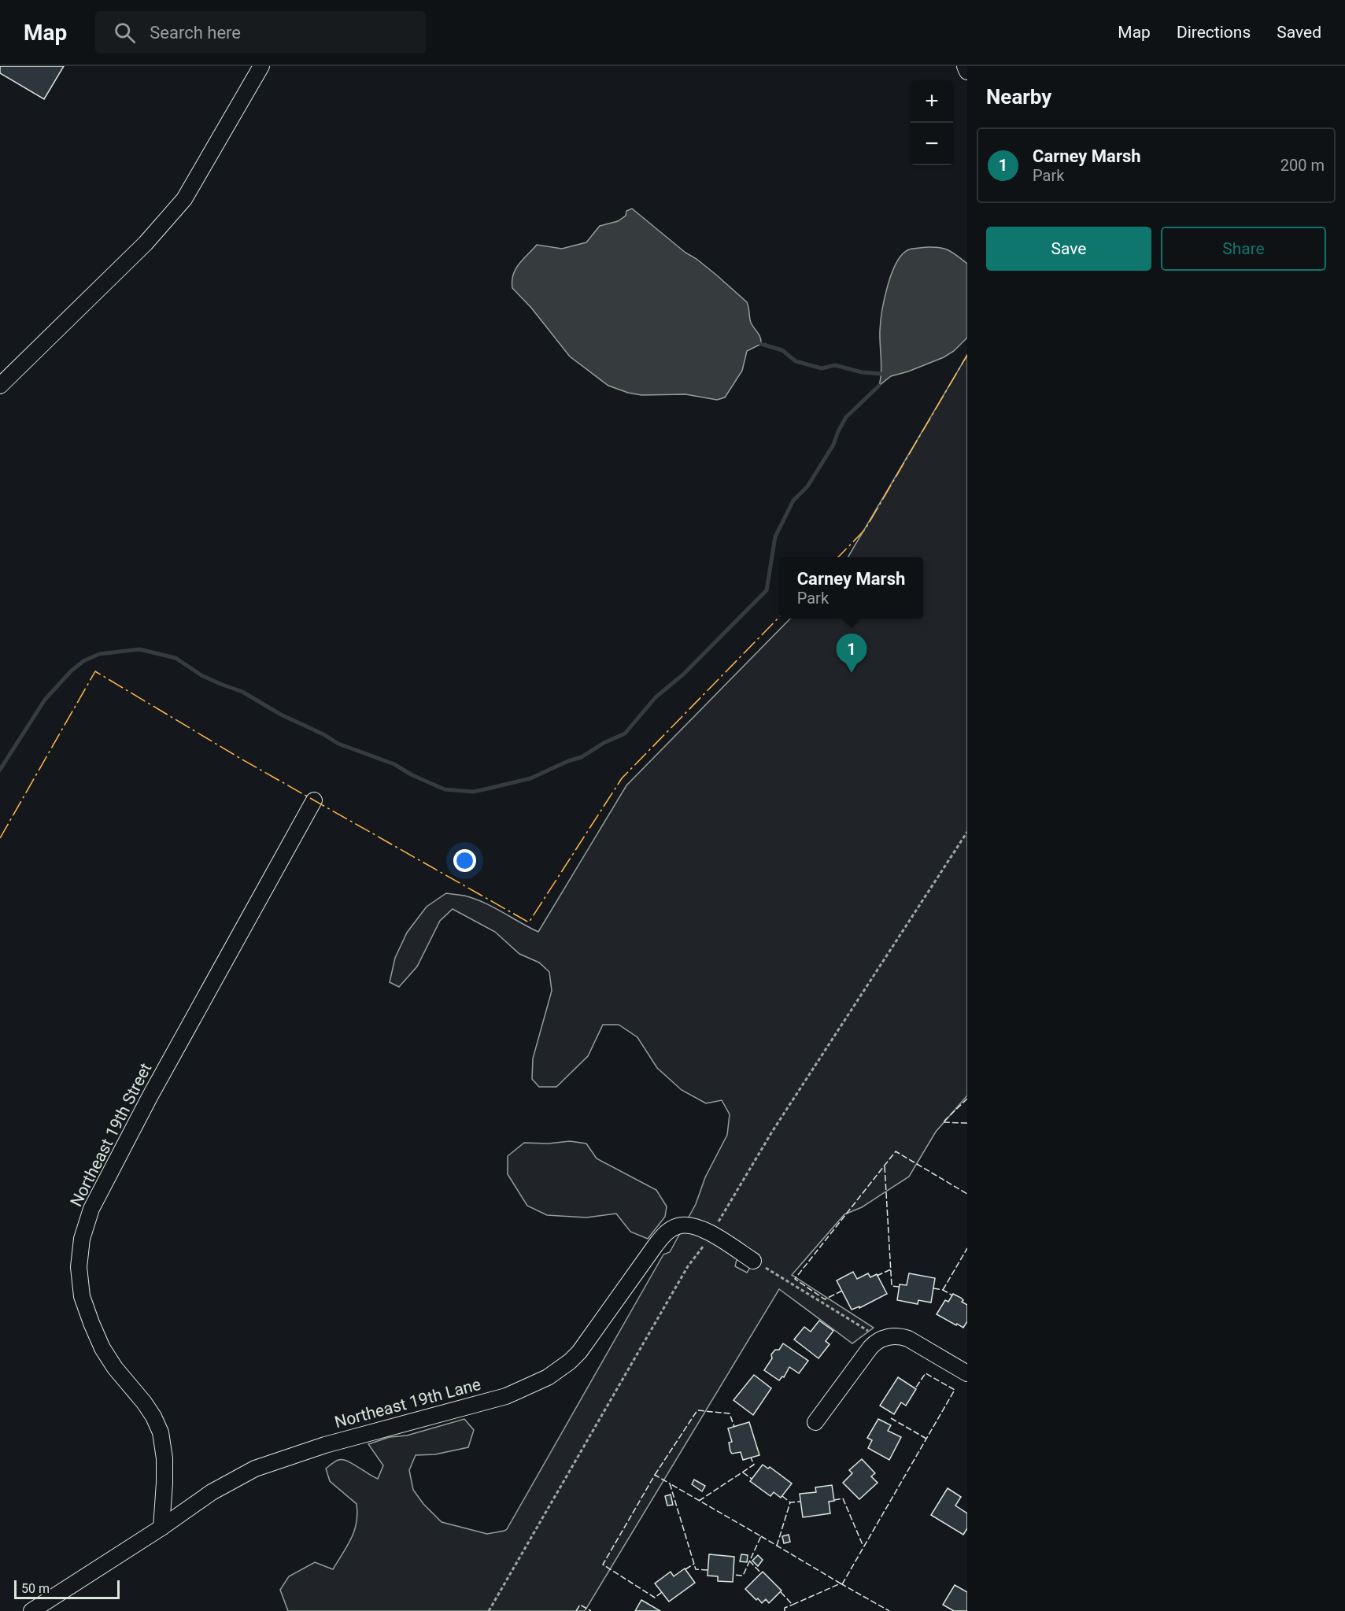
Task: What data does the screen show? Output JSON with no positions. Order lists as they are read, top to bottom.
{
  "streets": {
    "street": ["Northeast 19th Street", "Northeast 19th Lane"]
  },
  "crossings": [
    ["Northeast 19th Street", "Northeast 19th Lane"]
  ],
  "scale_bar": "50 m",
  "page": {
    "header": "Map",
    "search": "Search here",
    "nav": ["Map", "Directions", "Saved"],
    "heading": "Nearby",
    "map_buttons": ["+", "−"],
    "list": [
      {
        "mark": "1",
        "name": "Carney Marsh",
        "note": "Park",
        "value": "200 m"
      }
    ],
    "buttons": ["Save", "Share"],
    "popup": ["Carney Marsh", "Park"],
    "pins": "1",
    "scale": "50 m"
  }
}
